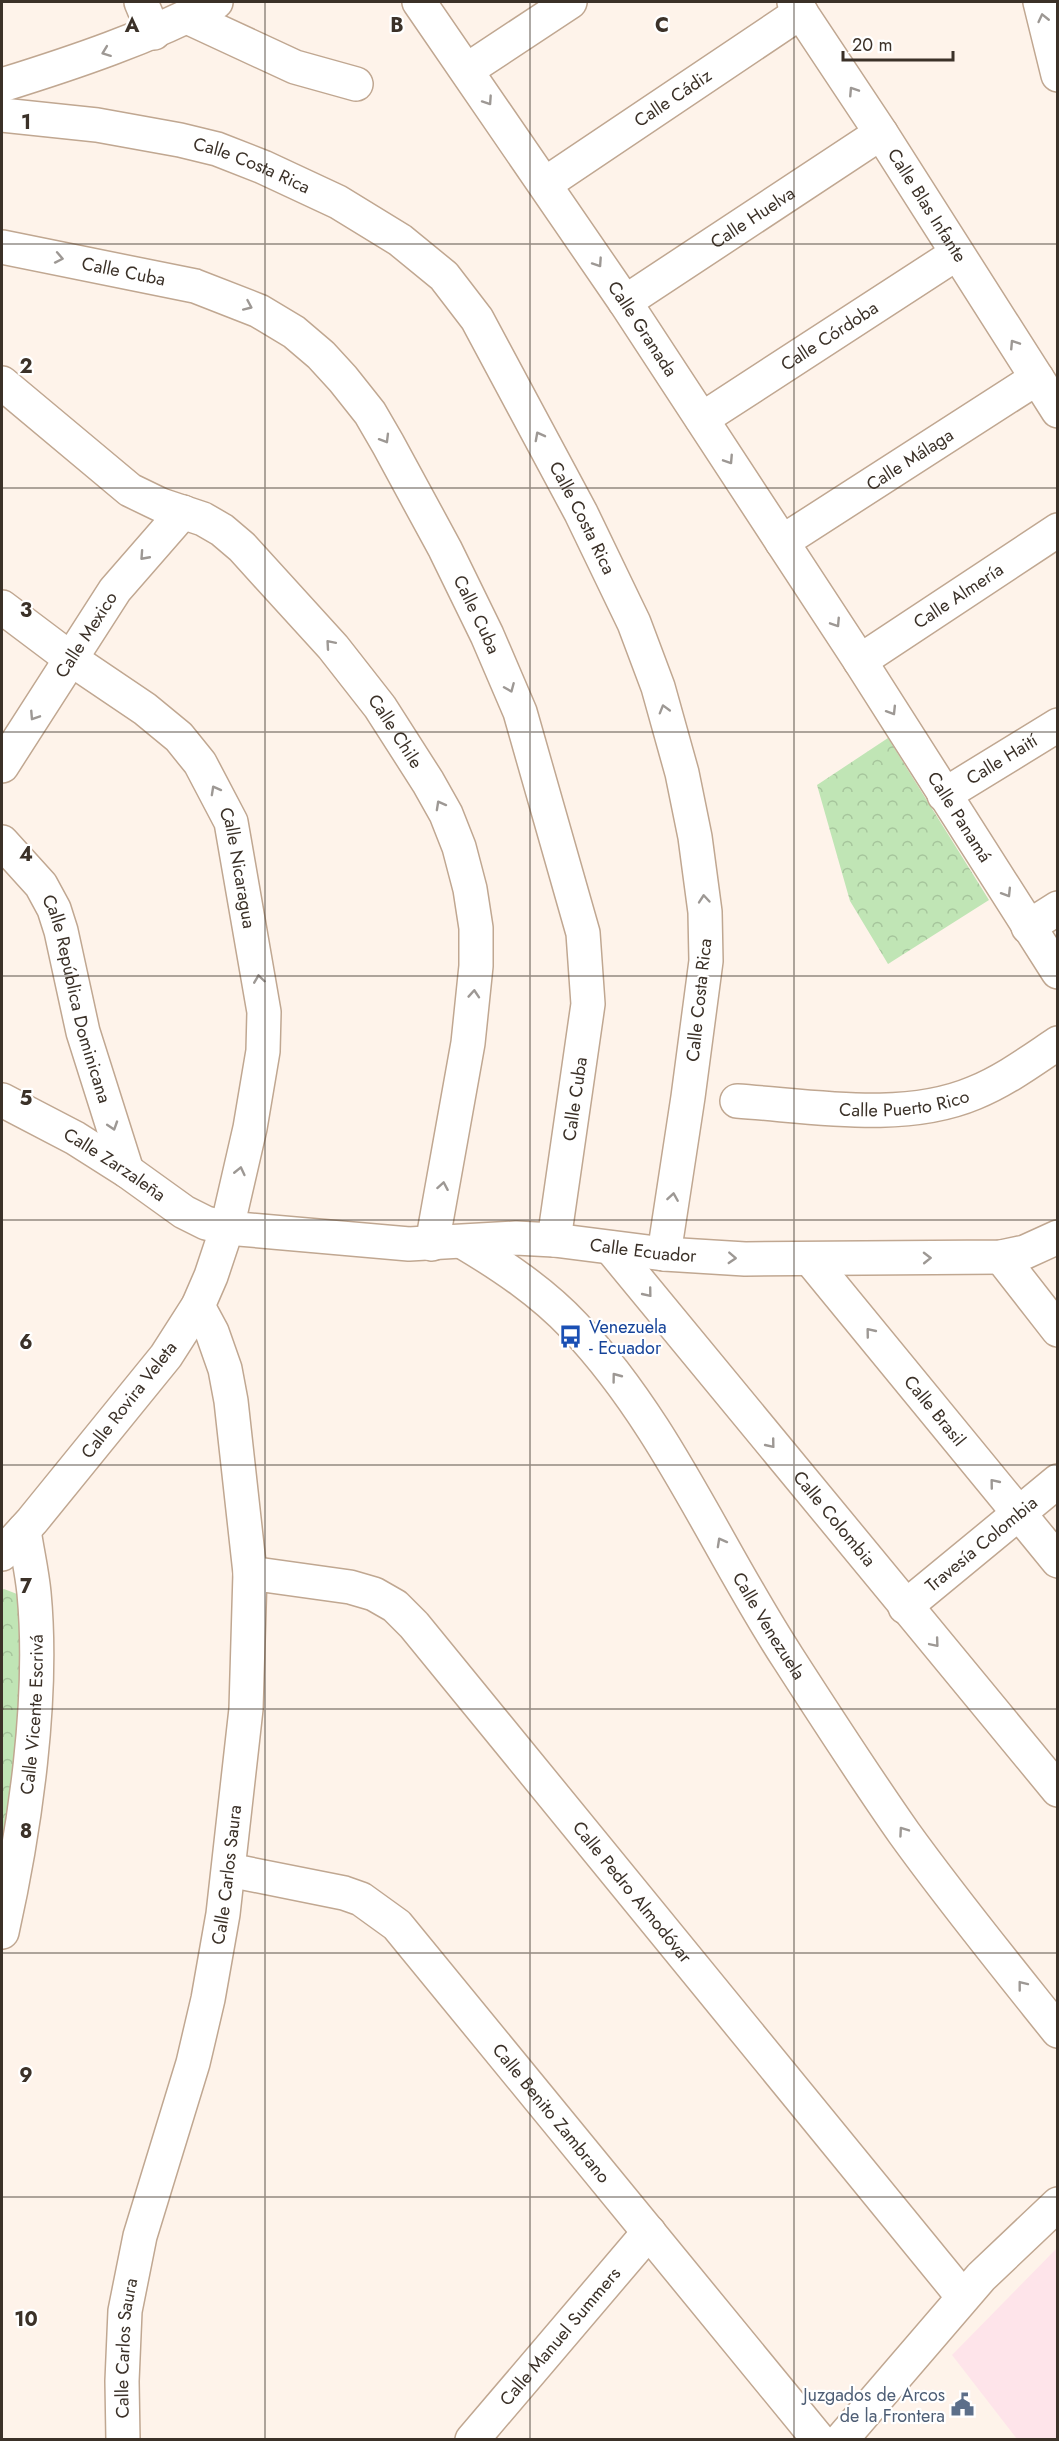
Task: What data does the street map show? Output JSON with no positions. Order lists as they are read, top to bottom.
{
  "streets": {
    "street": [
      "Calle Cádiz",
      "Calle Costa Rica",
      "Calle Blas Infante",
      "Calle Huelva",
      "Calle Cuba",
      "Calle Granada",
      "Calle Córdoba",
      "Calle Málaga",
      "Calle Almería",
      "Calle Mexico",
      "Calle Chile",
      "Calle Haití",
      "Calle Panamá",
      "Calle Nicaragua",
      "Calle República Dominicana",
      "Calle Puerto Rico",
      "Calle Zarzaleña",
      "Calle Ecuador",
      "Calle Rovira Veleta",
      "Calle Brasil",
      "Calle Colombia",
      "Travesía Colombia",
      "Calle Venezuela",
      "Calle Vicente Escrivá",
      "Calle Carlos Saura",
      "Calle Pedro Almodóvar",
      "Calle Benito Zambrano",
      "Calle Manuel Summers"
    ]
  },
  "crossings": [
    ["Calle Cádiz", "Calle Blas Infante"],
    ["Calle Cádiz", "Calle Granada"],
    ["Calle Costa Rica", "Calle Ecuador"],
    ["Calle Blas Infante", "Calle Huelva"],
    ["Calle Blas Infante", "Calle Córdoba"],
    ["Calle Blas Infante", "Calle Málaga"],
    ["Calle Huelva", "Calle Granada"],
    ["Calle Cuba", "Calle Ecuador"],
    ["Calle Granada", "Calle Córdoba"],
    ["Calle Granada", "Calle Málaga"],
    ["Calle Granada", "Calle Almería"],
    ["Calle Granada", "Calle Panamá"],
    ["Calle Almería", "Calle Panamá"],
    ["Calle Mexico", "Calle Chile"],
    ["Calle Mexico", "Calle Nicaragua"],
    ["Calle Chile", "Calle Ecuador"],
    ["Calle Chile", "Calle Venezuela"],
    ["Calle Haití", "Calle Panamá"],
    ["Calle Nicaragua", "Calle Zarzaleña"],
    ["Calle Nicaragua", "Calle Ecuador"],
    ["Calle Nicaragua", "Calle Rovira Veleta"],
    ["Calle República Dominicana", "Calle Zarzaleña"],
    ["Calle Zarzaleña", "Calle Ecuador"],
    ["Calle Zarzaleña", "Calle Rovira Veleta"],
    ["Calle Ecuador", "Calle Rovira Veleta"],
    ["Calle Ecuador", "Calle Brasil"],
    ["Calle Ecuador", "Calle Colombia"],
    ["Calle Ecuador", "Calle Venezuela"],
    ["Calle Rovira Veleta", "Calle Vicente Escrivá"],
    ["Calle Rovira Veleta", "Calle Carlos Saura"],
    ["Calle Brasil", "Travesía Colombia"],
    ["Calle Colombia", "Travesía Colombia"],
    ["Calle Carlos Saura", "Calle Pedro Almodóvar"],
    ["Calle Carlos Saura", "Calle Benito Zambrano"],
    ["Calle Benito Zambrano", "Calle Manuel Summers"]
  ],
  "one_way": [
    "Calle Costa Rica",
    "Calle Blas Infante",
    "Calle Cuba",
    "Calle Granada",
    "Calle Mexico",
    "Calle Chile",
    "Calle Panamá",
    "Calle Nicaragua",
    "Calle República Dominicana",
    "Calle Ecuador",
    "Calle Brasil",
    "Calle Colombia",
    "Calle Venezuela"
  ],
  "places": {
    "bus stop": ["Venezuela - Ecuador"],
    "public building": ["Juzgados de Arcos de la Frontera"]
  },
  "scale_bar": "20 m",
  "grid": {
    "columns": ["A", "B", "C"],
    "rows": [
      "1",
      "2",
      "3",
      "4",
      "5",
      "6",
      "7",
      "8",
      "9",
      "10"
    ]
  }
}
